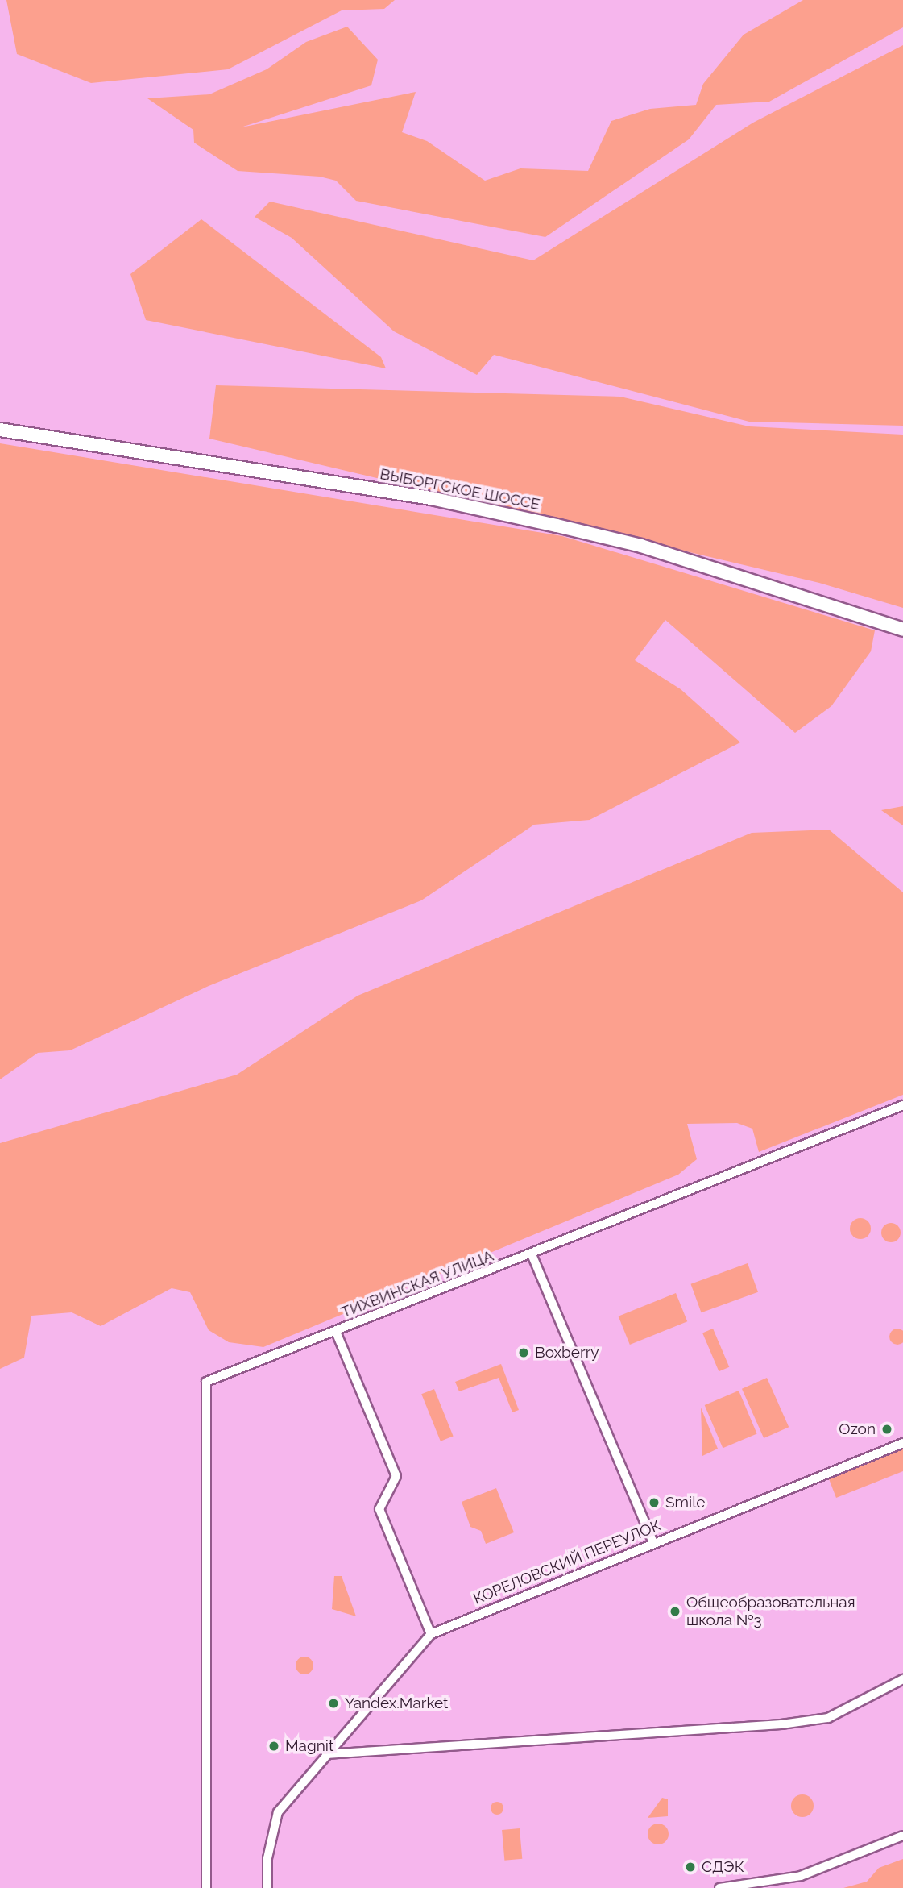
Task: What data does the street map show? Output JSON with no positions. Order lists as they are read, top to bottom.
{
  "streets": {
    "main road": ["ВЫБОРГСКОЕ ШОССЕ"],
    "street": ["ТИХВИНСКАЯ УЛИЦА", "КОРЕЛОВСКИЙ ПЕРЕУЛОК"]
  },
  "crossings": [
    ["ТИХВИНСКАЯ УЛИЦА", "КОРЕЛОВСКИЙ ПЕРЕУЛОК"]
  ],
  "places": [
    "Boxberry",
    "Ozon",
    "Smile",
    "Общеобразовательная школа №3",
    "Yandex.Market",
    "Magnit",
    "СДЭК"
  ]
}
